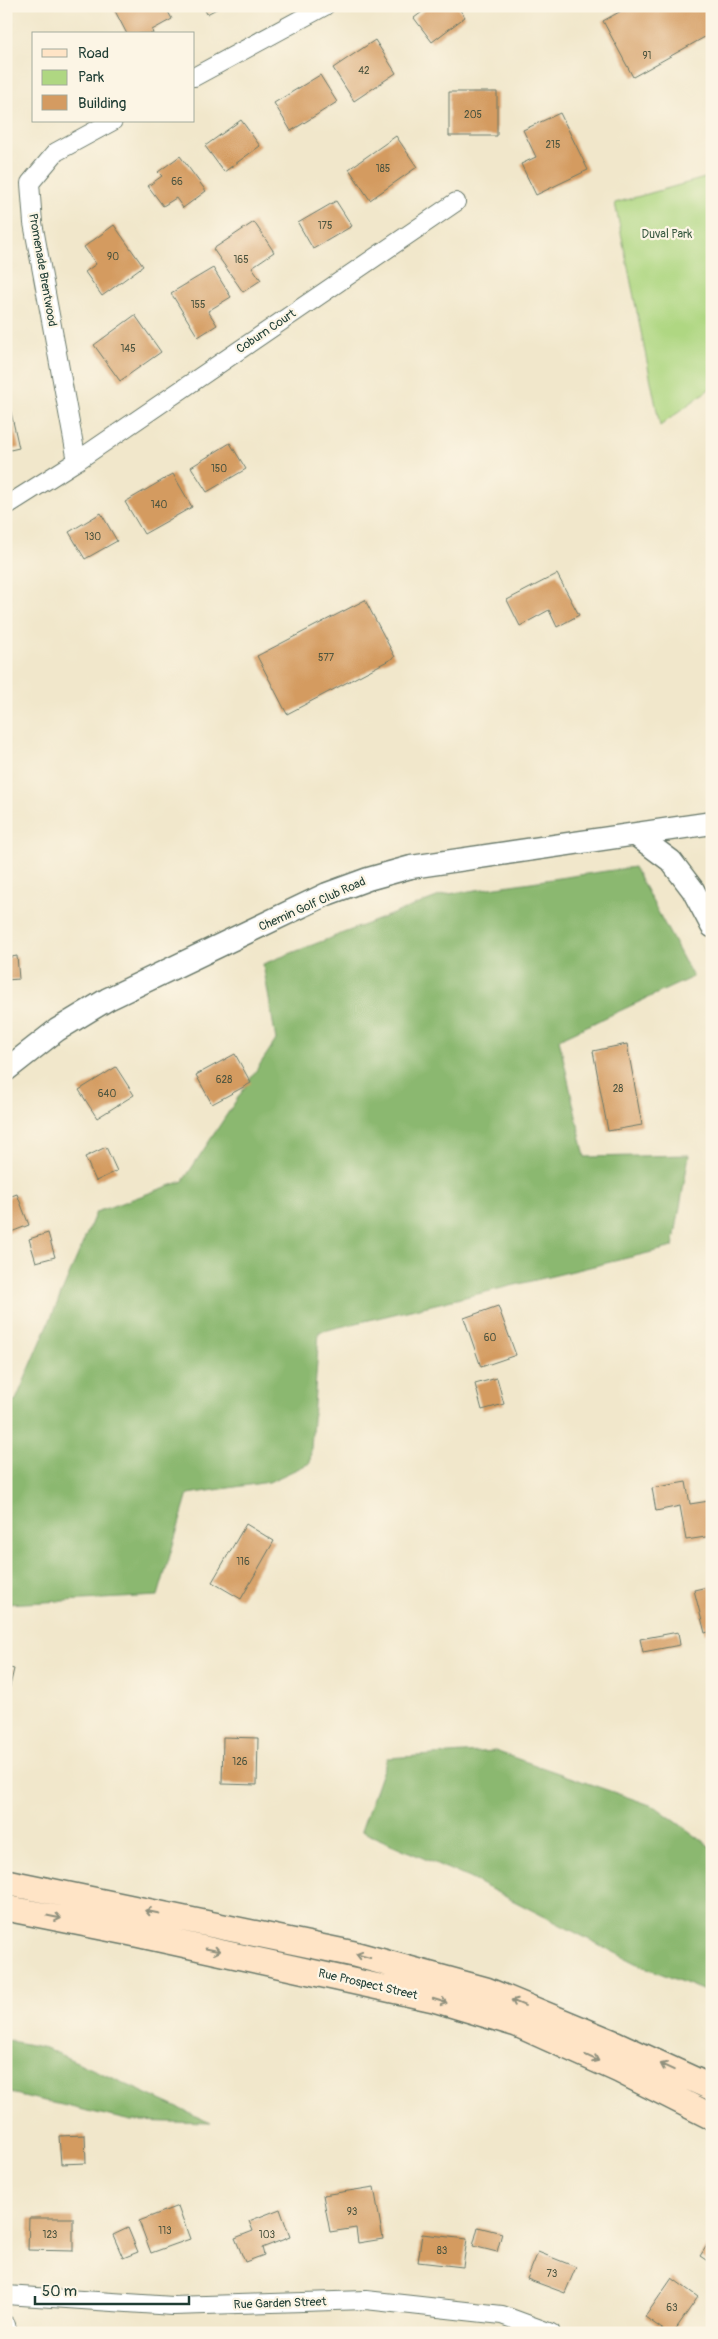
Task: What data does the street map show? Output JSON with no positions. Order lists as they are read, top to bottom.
{
  "streets": {
    "main road": ["Rue Prospect Street"],
    "street": [
      "Promenade Brentwood",
      "Coburn Court",
      "Chemin Golf Club Road",
      "Rue Garden Street"
    ]
  },
  "crossings": [
    ["Promenade Brentwood", "Coburn Court"]
  ],
  "parks": ["Duval Park"],
  "house_numbers": [
    "91",
    "42",
    "205",
    "215",
    "185",
    "66",
    "175",
    "90",
    "165",
    "155",
    "145",
    "150",
    "140",
    "130",
    "577",
    "628",
    "28",
    "640",
    "60",
    "116",
    "126",
    "93",
    "113",
    "123",
    "103",
    "83",
    "73",
    "63"
  ],
  "legend": ["Road", "Park", "Building"],
  "scale_bar": "50 m"
}
